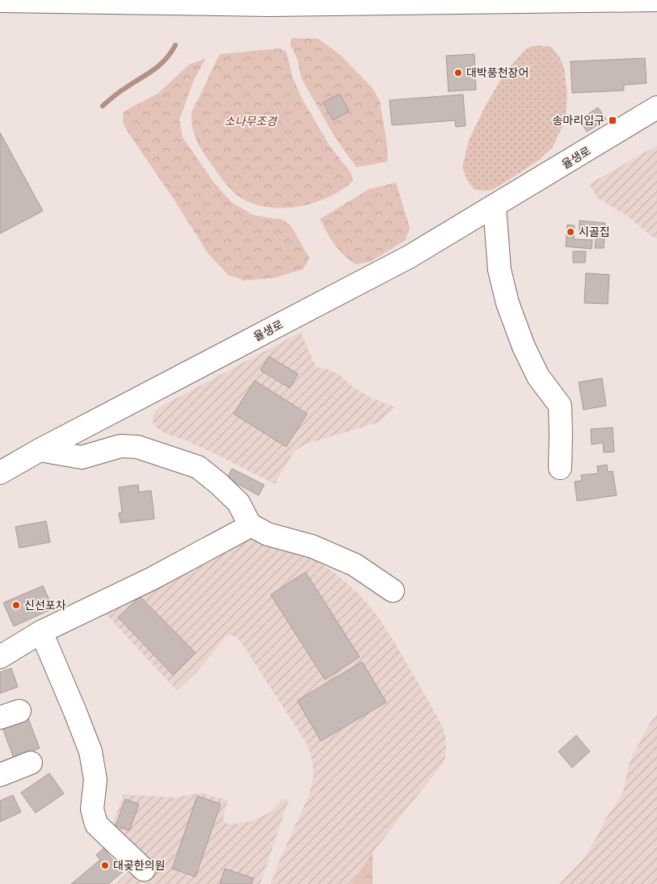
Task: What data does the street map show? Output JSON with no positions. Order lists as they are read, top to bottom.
{
  "streets": {
    "street": ["율생로"]
  },
  "parks": ["소나무조경"],
  "places": {
    "other": [
      "대박풍천장어",
      "시골집",
      "신선포차",
      "대곶한의원"
    ],
    "transit": ["송마리입구"]
  }
}
